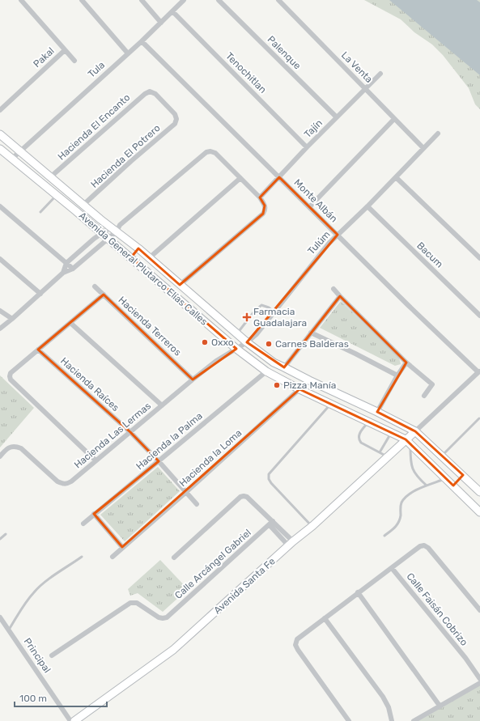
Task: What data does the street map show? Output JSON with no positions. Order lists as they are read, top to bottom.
{
  "streets": {
    "street": [
      "Palenque",
      "Pakal",
      "La Venta",
      "Tula",
      "Tenochitlan",
      "Hacienda El Encanto",
      "Tajín",
      "Hacienda El Potrero",
      "Monte Albán",
      "Tulúm",
      "Bacum",
      "Avenida General Plutarco Elías Calles",
      "Hacienda Terreros",
      "Hacienda Raíces",
      "Hacienda Las Lermas",
      "Hacienda la Palma",
      "Hacienda la Loma",
      "Calle Arcángel Gabriel",
      "Avenida Santa Fe",
      "Calle Faisán Cobrizo",
      "Principal"
    ]
  },
  "crossings": [
    ["Palenque", "Tajín"],
    ["La Venta", "Tajín"],
    ["La Venta", "Tulúm"],
    ["Tula", "Tenochitlan"],
    ["Tula", "Monte Albán"],
    ["Tula", "Avenida General Plutarco Elías Calles"],
    ["Tenochitlan", "Tajín"],
    ["Hacienda El Encanto", "Hacienda El Potrero"],
    ["Hacienda El Encanto", "Avenida General Plutarco Elías Calles"],
    ["Tajín", "Monte Albán"],
    ["Hacienda El Potrero", "Avenida General Plutarco Elías Calles"],
    ["Monte Albán", "Tulúm"],
    ["Tulúm", "Bacum"],
    ["Tulúm", "Avenida General Plutarco Elías Calles"],
    ["Tulúm", "Hacienda Las Lermas"],
    ["Avenida General Plutarco Elías Calles", "Hacienda Las Lermas"],
    ["Avenida General Plutarco Elías Calles", "Hacienda la Palma"],
    ["Avenida General Plutarco Elías Calles", "Hacienda la Loma"],
    ["Avenida General Plutarco Elías Calles", "Avenida Santa Fe"],
    ["Hacienda Terreros", "Hacienda Las Lermas"],
    ["Hacienda Raíces", "Hacienda Las Lermas"],
    ["Hacienda Raíces", "Hacienda la Palma"],
    ["Hacienda Raíces", "Hacienda la Loma"]
  ],
  "places": {
    "health": ["Farmacia Guadalajara"],
    "other": ["Oxxo", "Carnes Balderas", "Pizza Manía"]
  },
  "scale_bar": "100 m"
}
